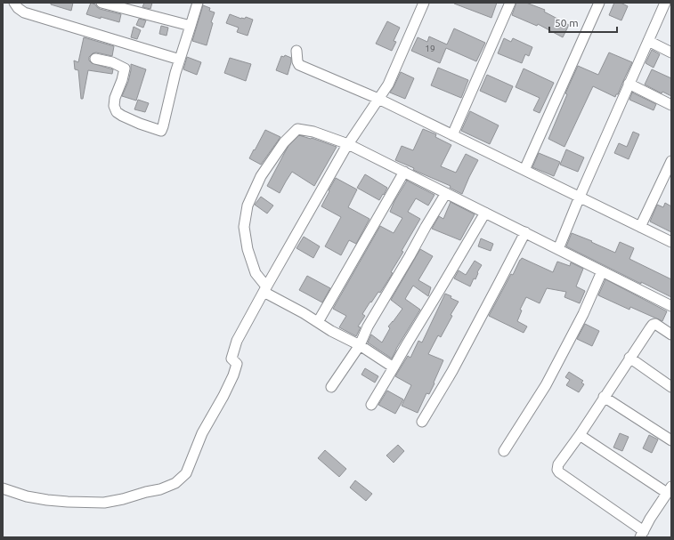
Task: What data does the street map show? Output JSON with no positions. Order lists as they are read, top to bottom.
{
  "house_numbers": ["19"],
  "scale_bar": "50 m"
}
